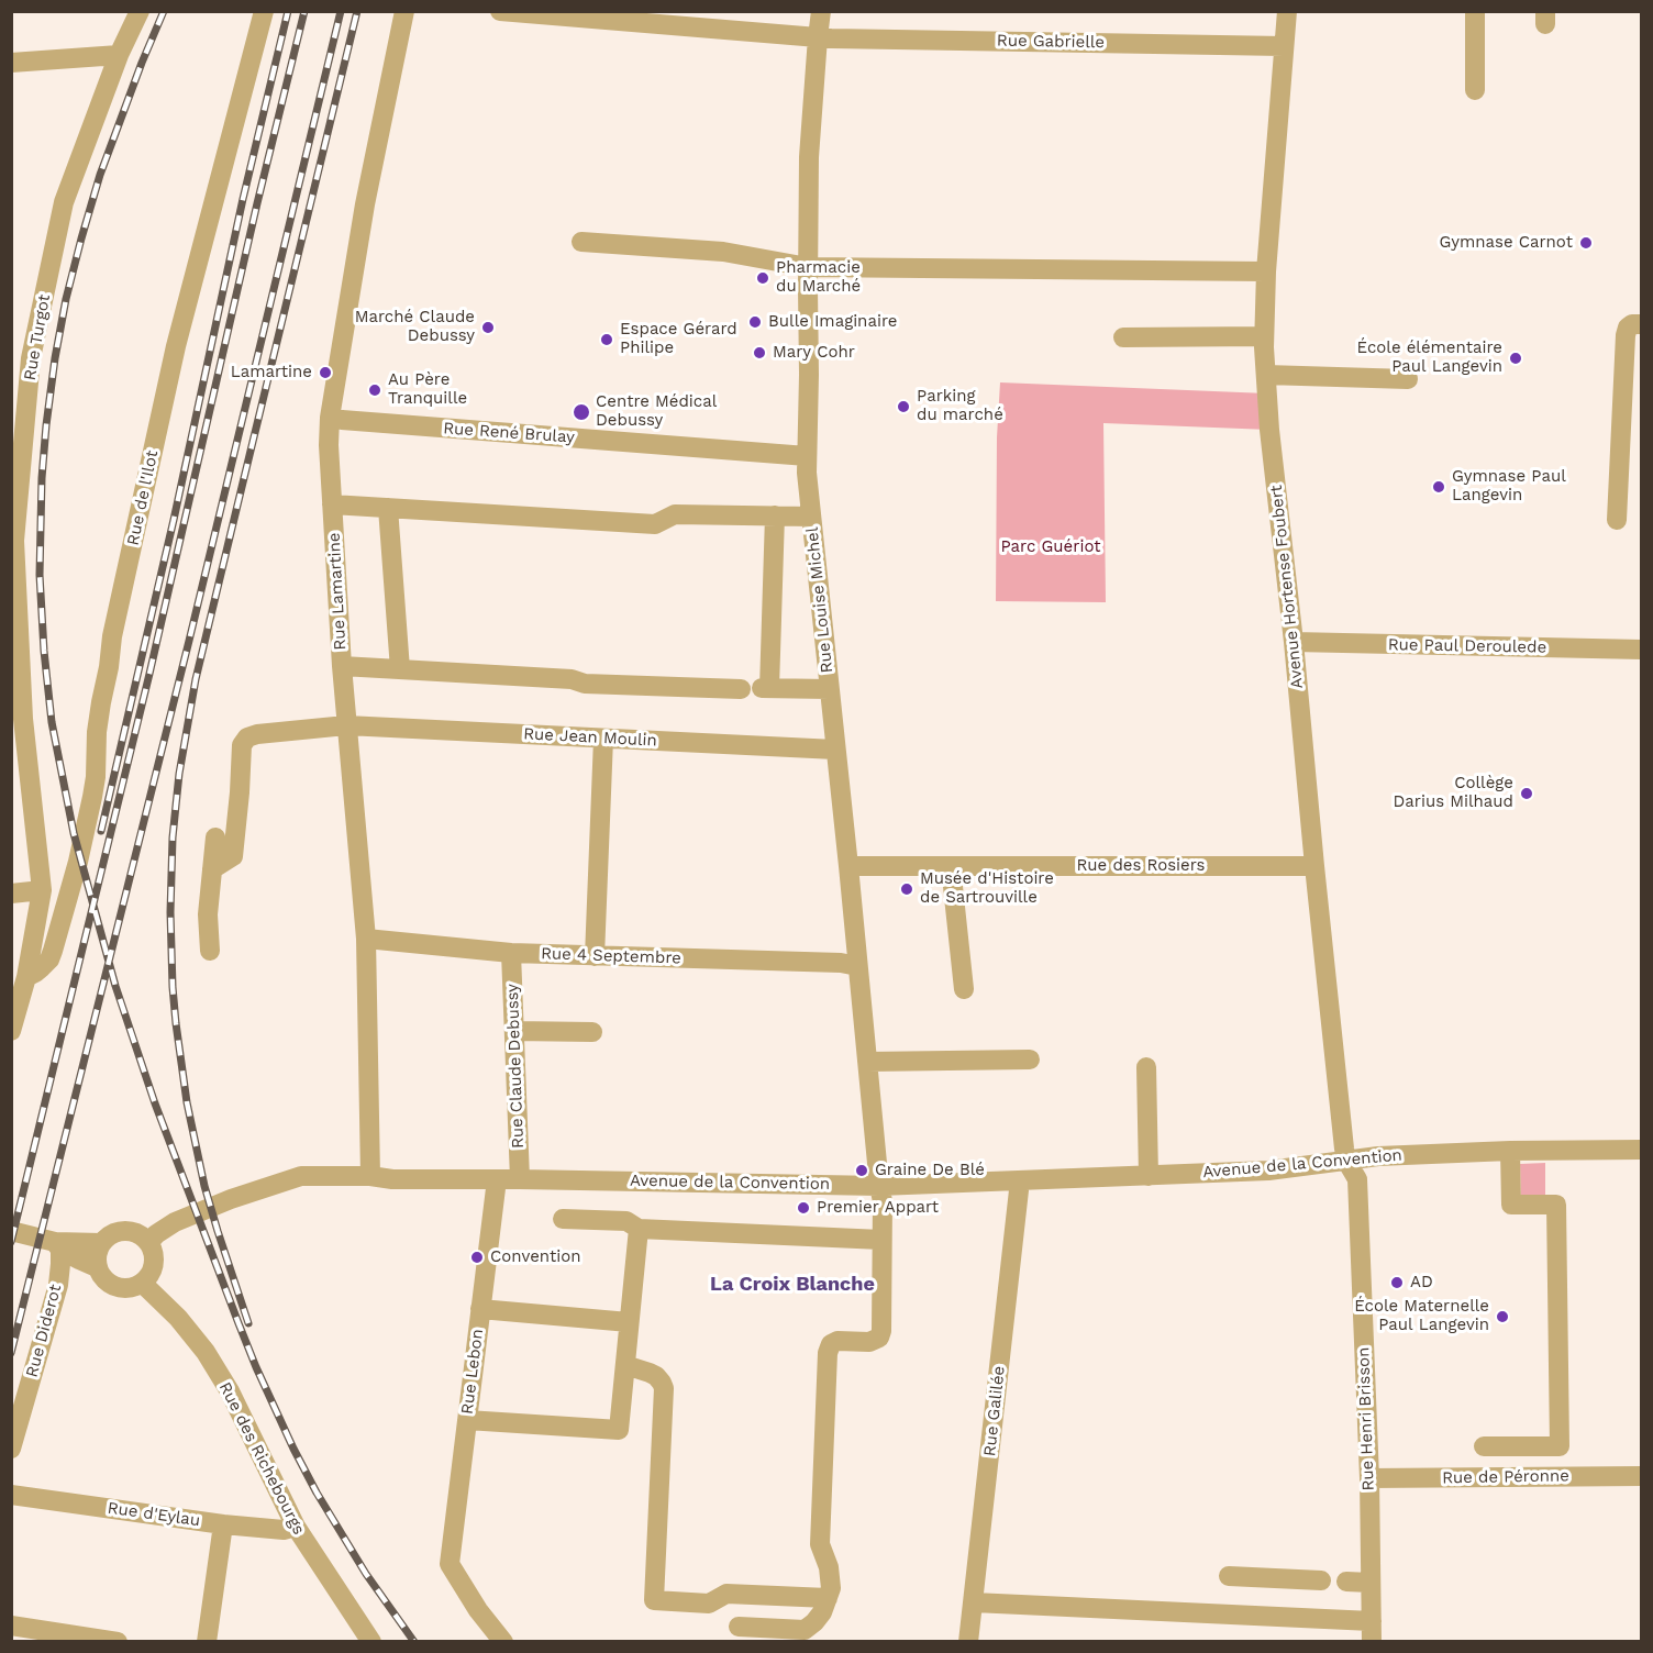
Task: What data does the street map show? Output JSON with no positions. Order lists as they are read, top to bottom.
{
  "streets": {
    "street": [
      "Rue Gabrielle",
      "Rue Turgot",
      "Rue René Brulay",
      "Rue de l'Ilot",
      "Avenue Hortense Foubert",
      "Rue Lamartine",
      "Rue Louise Michel",
      "Rue Paul Deroulede",
      "Rue Jean Moulin",
      "Rue des Rosiers",
      "Rue 4 Septembre",
      "Rue Claude Debussy",
      "Avenue de la Convention",
      "Rue Diderot",
      "Rue Lebon",
      "Rue Galilée",
      "Rue Henri Brisson",
      "Rue des Richebourgs",
      "Rue de Péronne",
      "Rue d'Eylau"
    ]
  },
  "crossings": [
    ["Rue Gabrielle", "Avenue Hortense Foubert"],
    ["Rue Gabrielle", "Rue Louise Michel"],
    ["Rue Turgot", "Rue de l'Ilot"],
    ["Rue René Brulay", "Rue Lamartine"],
    ["Rue René Brulay", "Rue Louise Michel"],
    ["Avenue Hortense Foubert", "Rue Paul Deroulede"],
    ["Avenue Hortense Foubert", "Rue des Rosiers"],
    ["Avenue Hortense Foubert", "Avenue de la Convention"],
    ["Avenue Hortense Foubert", "Rue Henri Brisson"],
    ["Rue Lamartine", "Rue Jean Moulin"],
    ["Rue Lamartine", "Rue 4 Septembre"],
    ["Rue Lamartine", "Avenue de la Convention"],
    ["Rue Louise Michel", "Rue Jean Moulin"],
    ["Rue Louise Michel", "Rue des Rosiers"],
    ["Rue Louise Michel", "Rue 4 Septembre"],
    ["Rue Louise Michel", "Avenue de la Convention"],
    ["Rue 4 Septembre", "Rue Claude Debussy"],
    ["Rue Claude Debussy", "Avenue de la Convention"],
    ["Avenue de la Convention", "Rue Lebon"],
    ["Avenue de la Convention", "Rue Galilée"],
    ["Avenue de la Convention", "Rue Henri Brisson"],
    ["Avenue de la Convention", "Rue des Richebourgs"],
    ["Rue Henri Brisson", "Rue de Péronne"],
    ["Rue des Richebourgs", "Rue d'Eylau"]
  ],
  "districts": ["La Croix Blanche"],
  "parks": ["Parc Guériot"],
  "places": [
    "Gymnase Carnot",
    "Pharmacie du Marché",
    "Bulle Imaginaire",
    "Marché Claude Debussy",
    "Espace Gérard Philipe",
    "Mary Cohr",
    "École élémentaire Paul Langevin",
    "Lamartine",
    "Au Père Tranquille",
    "Parking du marché",
    "Centre Médical Debussy",
    "Gymnase Paul Langevin",
    "Collège Darius Milhaud",
    "Musée d'Histoire de Sartrouville",
    "Graine De Blé",
    "Premier Appart",
    "Convention",
    "AD",
    "École Maternelle Paul Langevin"
  ]
}
